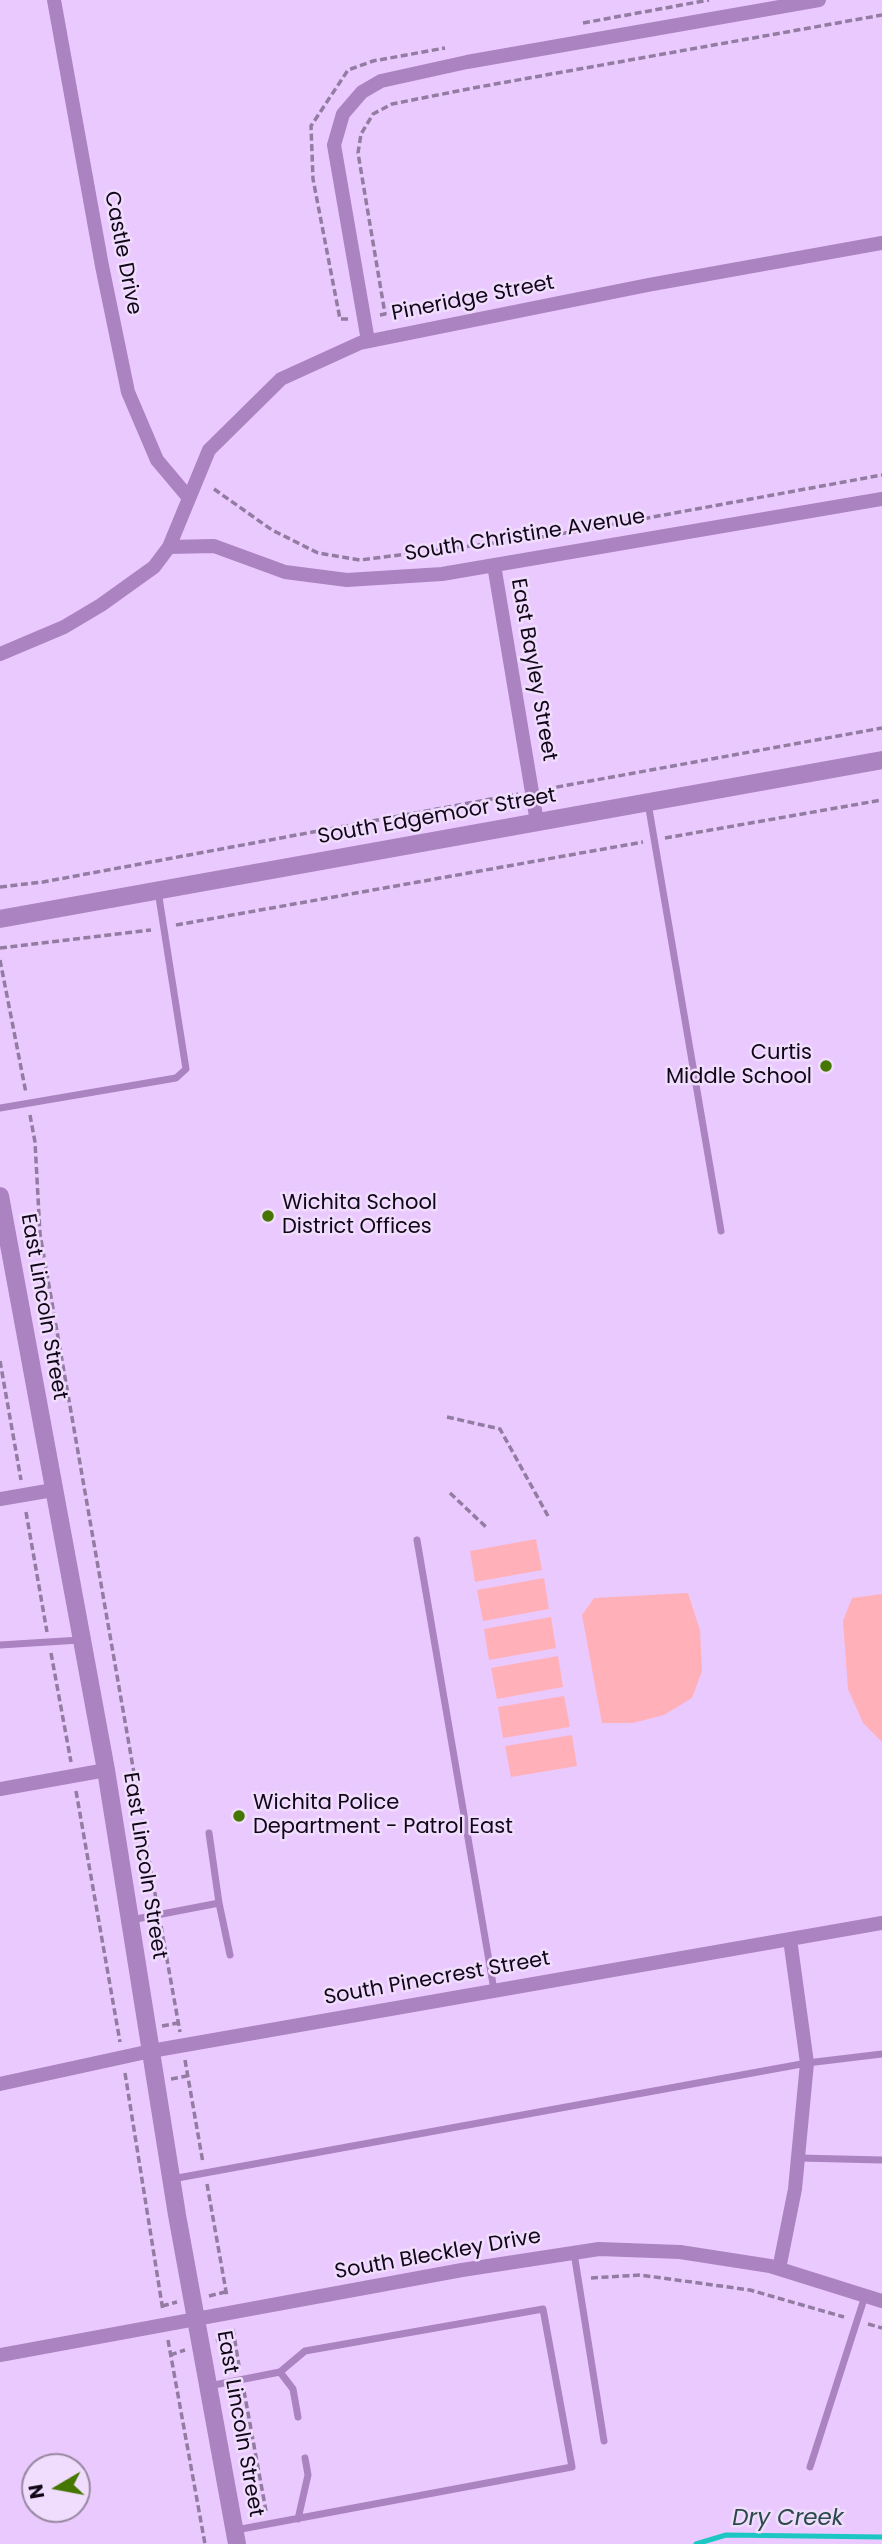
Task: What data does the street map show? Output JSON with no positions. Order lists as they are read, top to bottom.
{
  "streets": {
    "street": [
      "Castle Drive",
      "Pineridge Street",
      "South Christine Avenue",
      "East Bayley Street",
      "South Edgemoor Street",
      "East Lincoln Street",
      "South Pinecrest Street",
      "South Bleckley Drive"
    ]
  },
  "crossings": [
    ["Castle Drive", "Pineridge Street"],
    ["Pineridge Street", "South Christine Avenue"],
    ["South Christine Avenue", "East Bayley Street"],
    ["East Bayley Street", "South Edgemoor Street"],
    ["East Lincoln Street", "South Pinecrest Street"],
    ["East Lincoln Street", "South Bleckley Drive"]
  ],
  "water": ["Dry Creek"],
  "places": ["Curtis Middle School", "Wichita School District Offices", "Wichita Police Department - Patrol East"],
  "north": "left"
}
